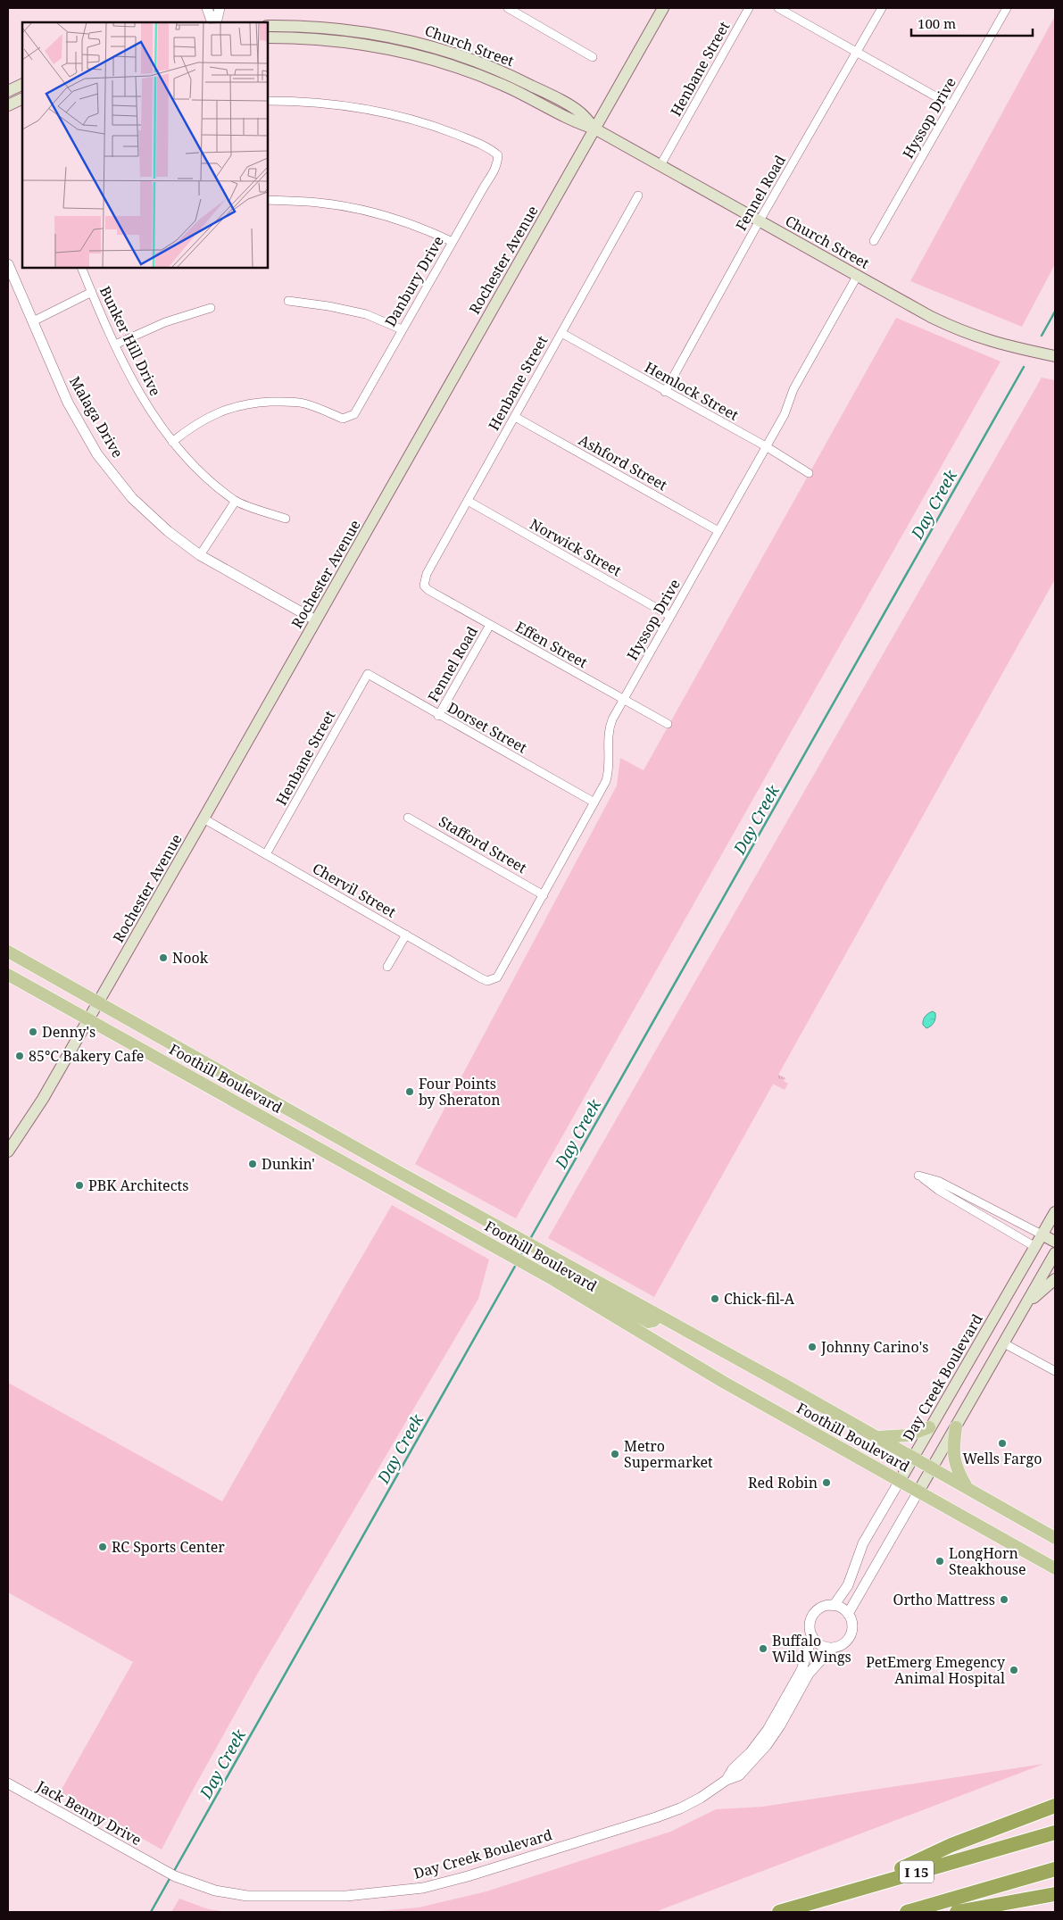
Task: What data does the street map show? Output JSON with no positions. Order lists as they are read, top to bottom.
{
  "streets": {
    "highway": ["I 15"],
    "main road": [
      "Church Street",
      "Rochester Avenue",
      "Foothill Boulevard",
      "Day Creek Boulevard"
    ],
    "street": [
      "Henbane Street",
      "Hyssop Drive",
      "Fennel Road",
      "Danbury Drive",
      "Bunker Hill Drive",
      "Hemlock Street",
      "Malaga Drive",
      "Ashford Street",
      "Norwick Street",
      "Effen Street",
      "Dorset Street",
      "Stafford Street",
      "Chervil Street",
      "Jack Benny Drive"
    ]
  },
  "crossings": [
    ["Church Street", "Henbane Street"],
    ["Church Street", "Hyssop Drive"],
    ["Church Street", "Fennel Road"],
    ["Church Street", "Rochester Avenue"],
    ["Henbane Street", "Hemlock Street"],
    ["Henbane Street", "Ashford Street"],
    ["Henbane Street", "Norwick Street"],
    ["Henbane Street", "Effen Street"],
    ["Henbane Street", "Dorset Street"],
    ["Henbane Street", "Chervil Street"],
    ["Hyssop Drive", "Hemlock Street"],
    ["Hyssop Drive", "Ashford Street"],
    ["Hyssop Drive", "Norwick Street"],
    ["Hyssop Drive", "Effen Street"],
    ["Hyssop Drive", "Dorset Street"],
    ["Hyssop Drive", "Stafford Street"],
    ["Hyssop Drive", "Chervil Street"],
    ["Fennel Road", "Hemlock Street"],
    ["Fennel Road", "Effen Street"],
    ["Fennel Road", "Dorset Street"],
    ["Rochester Avenue", "Malaga Drive"],
    ["Rochester Avenue", "Chervil Street"],
    ["Rochester Avenue", "Foothill Boulevard"],
    ["Danbury Drive", "Bunker Hill Drive"],
    ["Foothill Boulevard", "Day Creek Boulevard"],
    ["Day Creek Boulevard", "Jack Benny Drive"]
  ],
  "water": ["Day Creek"],
  "places": [
    "Nook",
    "Denny's",
    "85°C Bakery Cafe",
    "Four Points by Sheraton",
    "Dunkin'",
    "PBK Architects",
    "Chick-fil-A",
    "Johnny Carino's",
    "Wells Fargo",
    "Metro Supermarket",
    "Red Robin",
    "RC Sports Center",
    "LongHorn Steakhouse",
    "Ortho Mattress",
    "Buffalo Wild Wings",
    "PetEmerg Emegency Animal Hospital"
  ],
  "scale_bar": "100 m"
}
